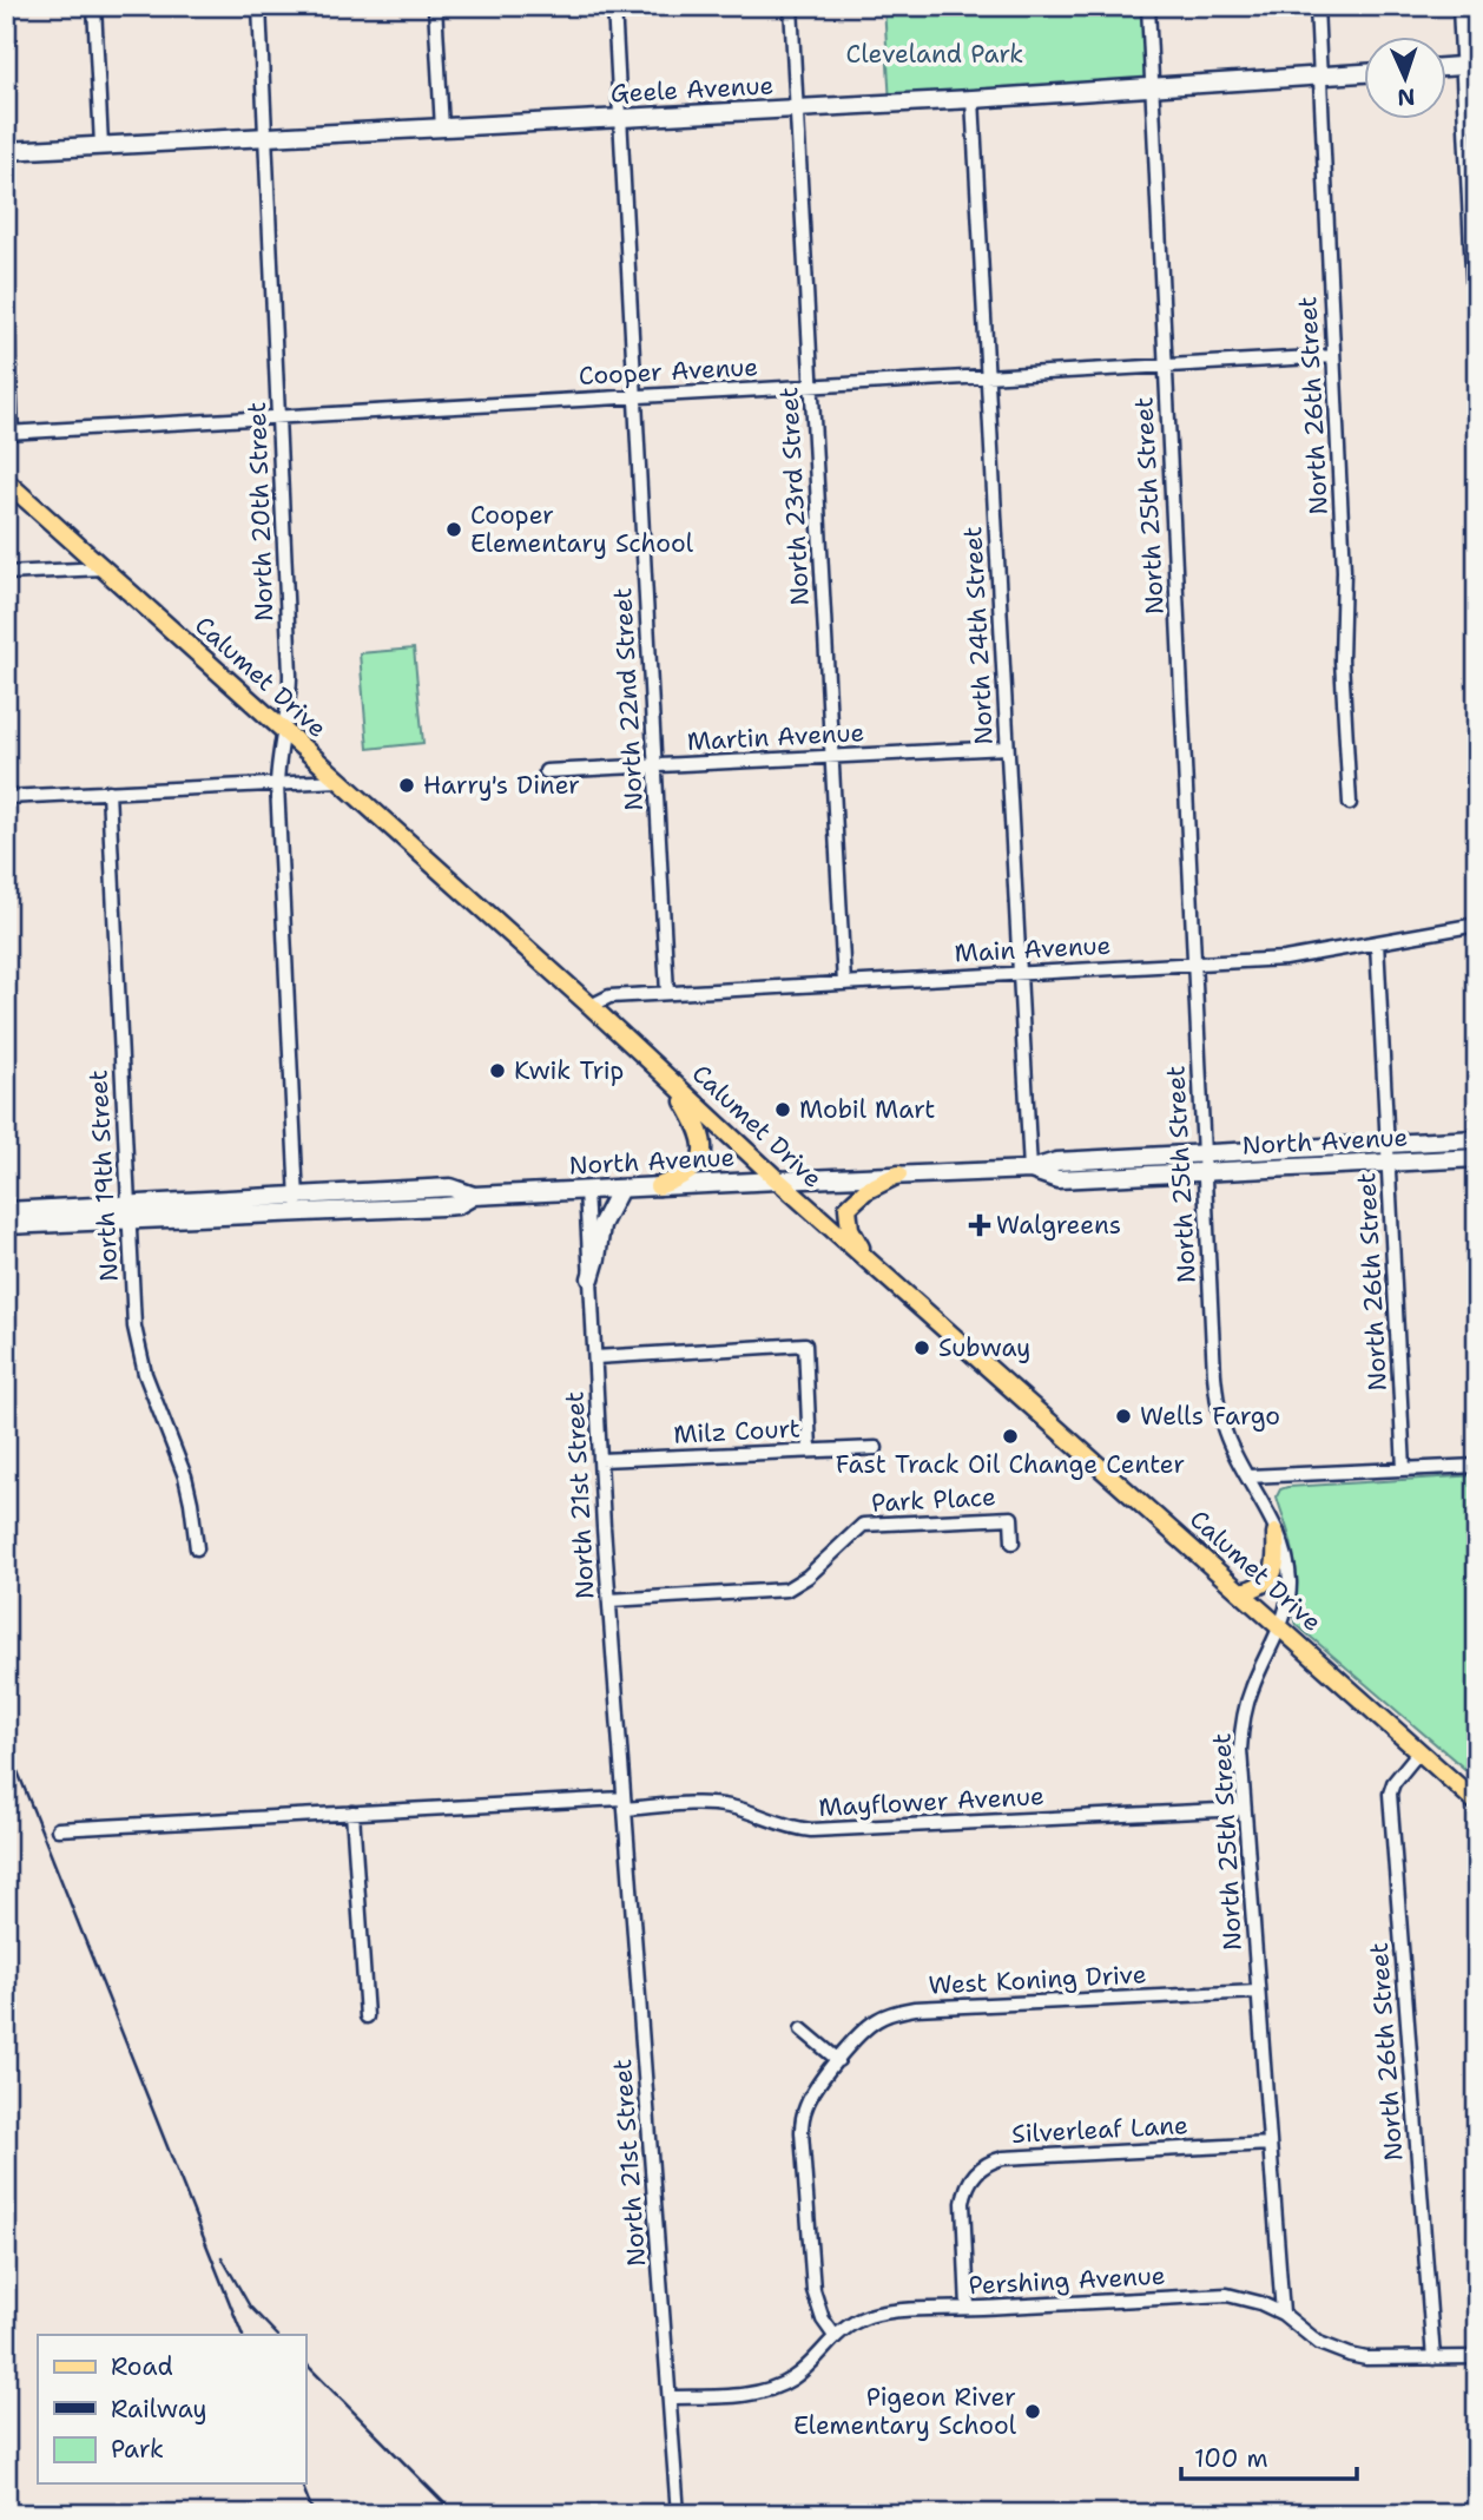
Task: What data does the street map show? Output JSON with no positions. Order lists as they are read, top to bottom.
{
  "streets": {
    "main road": ["Geele Avenue", "Calumet Drive", "North Avenue"],
    "street": [
      "Cooper Avenue",
      "North 26th Street",
      "North 23rd Street",
      "North 25th Street",
      "North 20th Street",
      "North 24th Street",
      "North 22nd Street",
      "Martin Avenue",
      "Main Avenue",
      "North 19th Street",
      "Milz Court",
      "North 21st Street",
      "Park Place",
      "Mayflower Avenue",
      "West Koning Drive",
      "Silverleaf Lane",
      "Pershing Avenue"
    ]
  },
  "crossings": [
    ["Geele Avenue", "North 26th Street"],
    ["Geele Avenue", "North 23rd Street"],
    ["Geele Avenue", "North 25th Street"],
    ["Geele Avenue", "North 20th Street"],
    ["Geele Avenue", "North 24th Street"],
    ["Geele Avenue", "North 22nd Street"],
    ["Cooper Avenue", "North 26th Street"],
    ["Cooper Avenue", "North 23rd Street"],
    ["Cooper Avenue", "North 25th Street"],
    ["Cooper Avenue", "North 20th Street"],
    ["Cooper Avenue", "North 24th Street"],
    ["Cooper Avenue", "North 22nd Street"],
    ["North 26th Street", "Calumet Drive"],
    ["North 26th Street", "Main Avenue"],
    ["North 26th Street", "North Avenue"],
    ["North 26th Street", "Pershing Avenue"],
    ["North 23rd Street", "Martin Avenue"],
    ["North 23rd Street", "Main Avenue"],
    ["North 25th Street", "Calumet Drive"],
    ["North 25th Street", "Main Avenue"],
    ["North 25th Street", "North Avenue"],
    ["North 25th Street", "Mayflower Avenue"],
    ["North 25th Street", "West Koning Drive"],
    ["North 25th Street", "Silverleaf Lane"],
    ["North 25th Street", "Pershing Avenue"],
    ["North 20th Street", "Calumet Drive"],
    ["North 20th Street", "North Avenue"],
    ["North 24th Street", "Martin Avenue"],
    ["North 24th Street", "Main Avenue"],
    ["North 24th Street", "North Avenue"],
    ["Calumet Drive", "Main Avenue"],
    ["Calumet Drive", "North Avenue"],
    ["North 22nd Street", "Martin Avenue"],
    ["North 22nd Street", "Main Avenue"],
    ["North Avenue", "North 19th Street"],
    ["North Avenue", "North 21st Street"],
    ["Milz Court", "North 21st Street"],
    ["North 21st Street", "Park Place"],
    ["North 21st Street", "Mayflower Avenue"],
    ["North 21st Street", "Pershing Avenue"],
    ["West Koning Drive", "Pershing Avenue"],
    ["Silverleaf Lane", "Pershing Avenue"]
  ],
  "parks": ["Cleveland Park"],
  "places": {
    "other": [
      "Cooper Elementary School",
      "Harry's Diner",
      "Kwik Trip",
      "Mobil Mart",
      "Subway",
      "Wells Fargo",
      "Fast Track Oil Change Center",
      "Pigeon River Elementary School"
    ],
    "health": ["Walgreens"]
  },
  "legend": ["Road", "Railway", "Park"],
  "scale_bar": "100 m",
  "north": "bottom"
}
